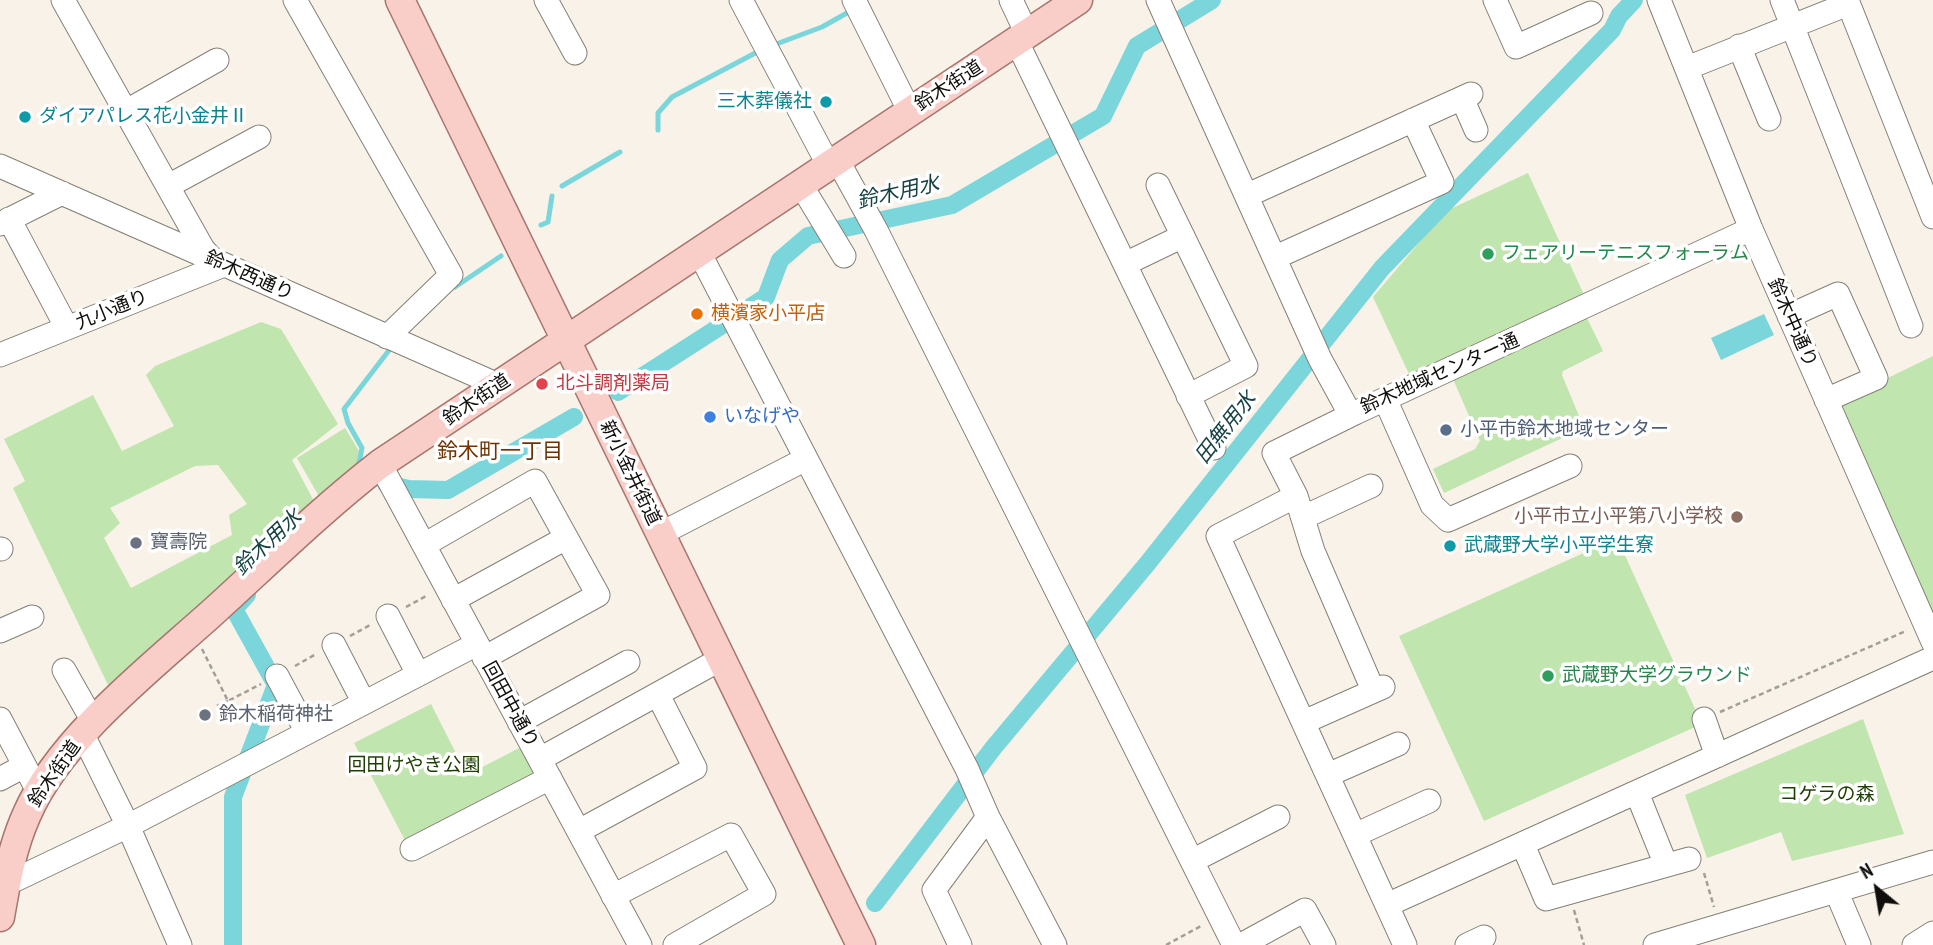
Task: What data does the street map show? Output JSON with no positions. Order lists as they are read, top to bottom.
{
  "streets": {
    "main road": ["鈴木街道", "新小金井街道"],
    "street": [
      "鈴木西通り",
      "九小通り",
      "鈴木中通り",
      "鈴木地域センター通",
      "回田中通り"
    ]
  },
  "crossings": [
    ["鈴木街道", "鈴木西通り"],
    ["鈴木街道", "新小金井街道"],
    ["鈴木街道", "回田中通り"],
    ["鈴木西通り", "九小通り"],
    ["鈴木中通り", "鈴木地域センター通"]
  ],
  "districts": ["鈴木町一丁目"],
  "water": ["鈴木用水", "田無用水"],
  "parks": ["回田けやき公園", "コゲラの森"],
  "places": [
    "三木葬儀社",
    "ダイアパレス花小金井Ⅱ",
    "フェアリーテニスフォーラム",
    "横濱家小平店",
    "北斗調剤薬局",
    "いなげや",
    "小平市鈴木地域センター",
    "小平市立小平第八小学校",
    "寶壽院",
    "武蔵野大学小平学生寮",
    "武蔵野大学グラウンド",
    "鈴木稲荷神社"
  ],
  "north": "top left"
}
